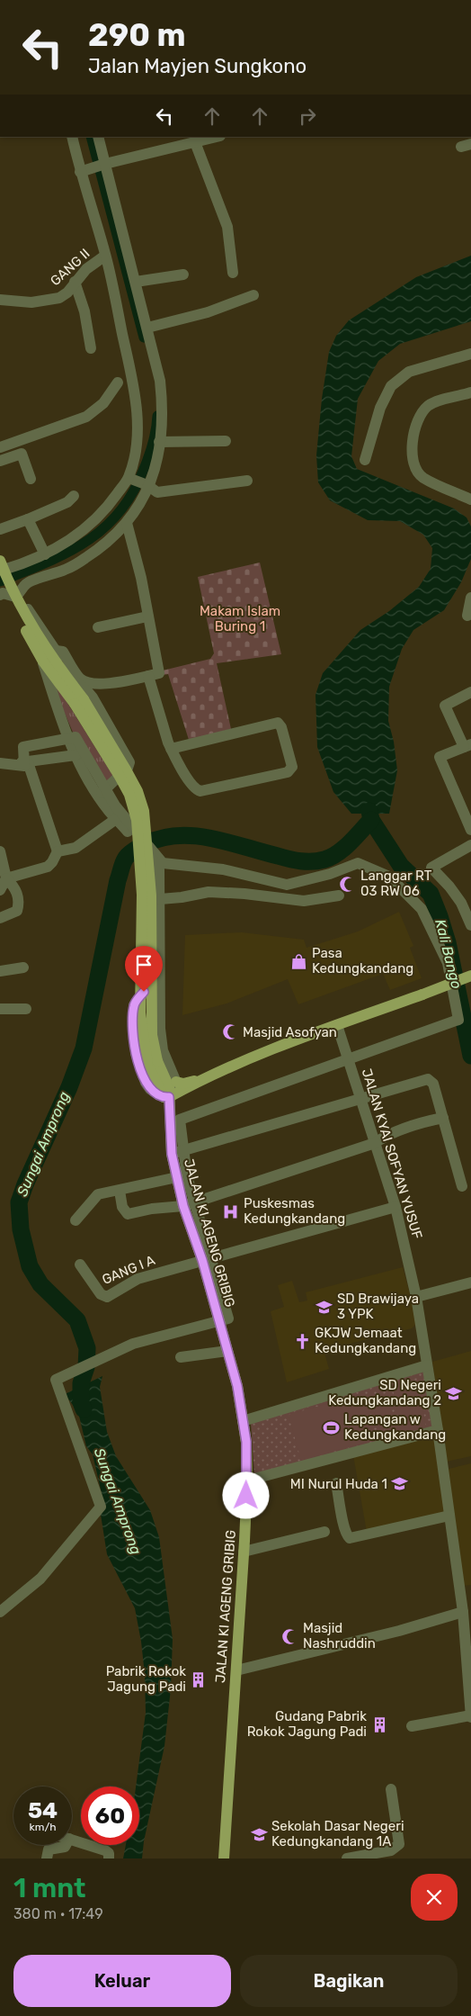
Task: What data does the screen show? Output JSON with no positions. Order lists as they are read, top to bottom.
{
  "streets": {
    "main road": ["JALAN KI AGENG GRIBIG"],
    "street": ["GANG II", "JALAN KYAI SOFYAN YUSUF", "GANG I A"]
  },
  "crossings": [
    ["JALAN KI AGENG GRIBIG", "GANG I A"]
  ],
  "water": ["Kali Bango", "Sungai Amprong"],
  "parks": ["Makam Islam Buring 1"],
  "places": {
    "mosque": ["Langgar RT 03 RW 06", "Masjid Asofyan", "Masjid Nashruddin"],
    "shop": ["Pasa Kedungkandang"],
    "hospital": ["Puskesmas Kedungkandang"],
    "school or university": [
      "SD Brawijaya 3 YPK",
      "SD Negeri Kedungkandang 2",
      "MI Nurul Huda 1",
      "Sekolah Dasar Negeri Kedungkandang 1A"
    ],
    "church": ["GKJW Jemaat Kedungkandang"],
    "sports": ["Lapangan w Kedungkandang"],
    "building": ["Pabrik Rokok Jagung Padi", "Gudang Pabrik Rokok Jagung Padi"]
  },
  "page": {
    "turn": ["290 m", "Jalan Mayjen Sungkono"],
    "speed": "54 km/h",
    "limit": "60",
    "heading": ["1 mnt", "380 m · 17:49"],
    "buttons": ["Keluar", "Bagikan"]
  }
}
